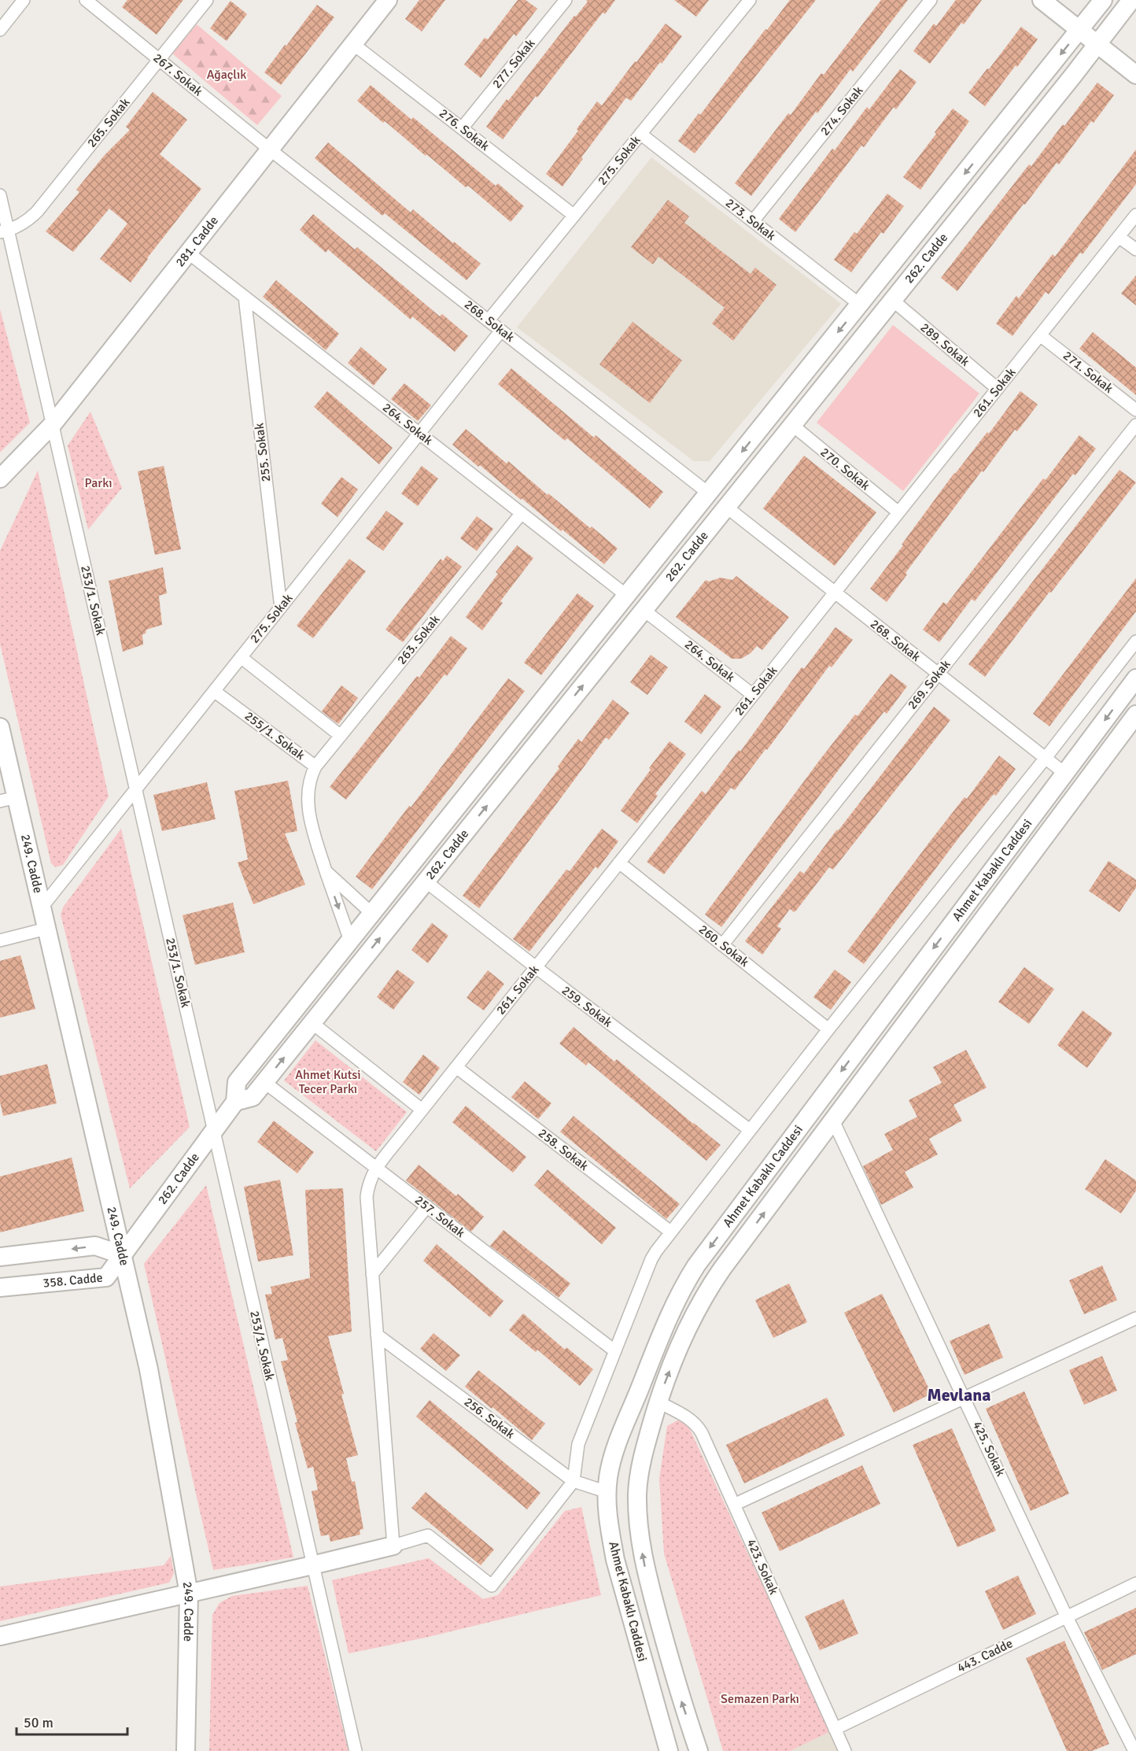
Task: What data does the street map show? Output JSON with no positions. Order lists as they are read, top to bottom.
{
  "streets": {
    "street": [
      "277. Sokak",
      "267. Sokak",
      "274. Sokak",
      "265. Sokak",
      "276. Sokak",
      "275. Sokak",
      "273. Sokak",
      "281. Cadde",
      "262. Cadde",
      "268. Sokak",
      "289. Sokak",
      "271. Sokak",
      "261. Sokak",
      "264. Sokak",
      "255. Sokak",
      "270. Sokak",
      "253/1. Sokak",
      "263. Sokak",
      "269. Sokak",
      "255/1. Sokak",
      "249. Cadde",
      "Ahmet Kabaklı Caddesi",
      "260. Sokak",
      "259. Sokak",
      "258. Sokak",
      "257. Sokak",
      "358. Cadde",
      "256. Sokak",
      "425. Sokak",
      "423. Sokak",
      "443. Cadde"
    ]
  },
  "crossings": [
    ["277. Sokak", "276. Sokak"],
    ["267. Sokak", "265. Sokak"],
    ["267. Sokak", "281. Cadde"],
    ["267. Sokak", "268. Sokak"],
    ["274. Sokak", "273. Sokak"],
    ["265. Sokak", "253/1. Sokak"],
    ["276. Sokak", "275. Sokak"],
    ["276. Sokak", "281. Cadde"],
    ["275. Sokak", "273. Sokak"],
    ["275. Sokak", "268. Sokak"],
    ["275. Sokak", "264. Sokak"],
    ["275. Sokak", "255. Sokak"],
    ["275. Sokak", "253/1. Sokak"],
    ["275. Sokak", "255/1. Sokak"],
    ["275. Sokak", "249. Cadde"],
    ["273. Sokak", "262. Cadde"],
    ["281. Cadde", "268. Sokak"],
    ["281. Cadde", "264. Sokak"],
    ["281. Cadde", "253/1. Sokak"],
    ["262. Cadde", "268. Sokak"],
    ["262. Cadde", "289. Sokak"],
    ["262. Cadde", "264. Sokak"],
    ["262. Cadde", "270. Sokak"],
    ["262. Cadde", "253/1. Sokak"],
    ["262. Cadde", "255/1. Sokak"],
    ["262. Cadde", "249. Cadde"],
    ["262. Cadde", "259. Sokak"],
    ["262. Cadde", "257. Sokak"],
    ["262. Cadde", "358. Cadde"],
    ["268. Sokak", "261. Sokak"],
    ["268. Sokak", "269. Sokak"],
    ["268. Sokak", "Ahmet Kabaklı Caddesi"],
    ["289. Sokak", "261. Sokak"],
    ["271. Sokak", "261. Sokak"],
    ["261. Sokak", "264. Sokak"],
    ["261. Sokak", "270. Sokak"],
    ["261. Sokak", "260. Sokak"],
    ["261. Sokak", "259. Sokak"],
    ["261. Sokak", "258. Sokak"],
    ["261. Sokak", "257. Sokak"],
    ["261. Sokak", "256. Sokak"],
    ["264. Sokak", "255. Sokak"],
    ["264. Sokak", "263. Sokak"],
    ["263. Sokak", "255/1. Sokak"],
    ["269. Sokak", "260. Sokak"],
    ["249. Cadde", "358. Cadde"],
    ["Ahmet Kabaklı Caddesi", "256. Sokak"],
    ["Ahmet Kabaklı Caddesi", "425. Sokak"],
    ["Ahmet Kabaklı Caddesi", "423. Sokak"],
    ["425. Sokak", "443. Cadde"],
    ["423. Sokak", "443. Cadde"]
  ],
  "districts": ["Mevlana"],
  "parks": [
    "Ağaçlık",
    "Parkı",
    "Ahmet Kutsi Tecer Parkı",
    "Semazen Parkı"
  ],
  "scale_bar": "50 m"
}
